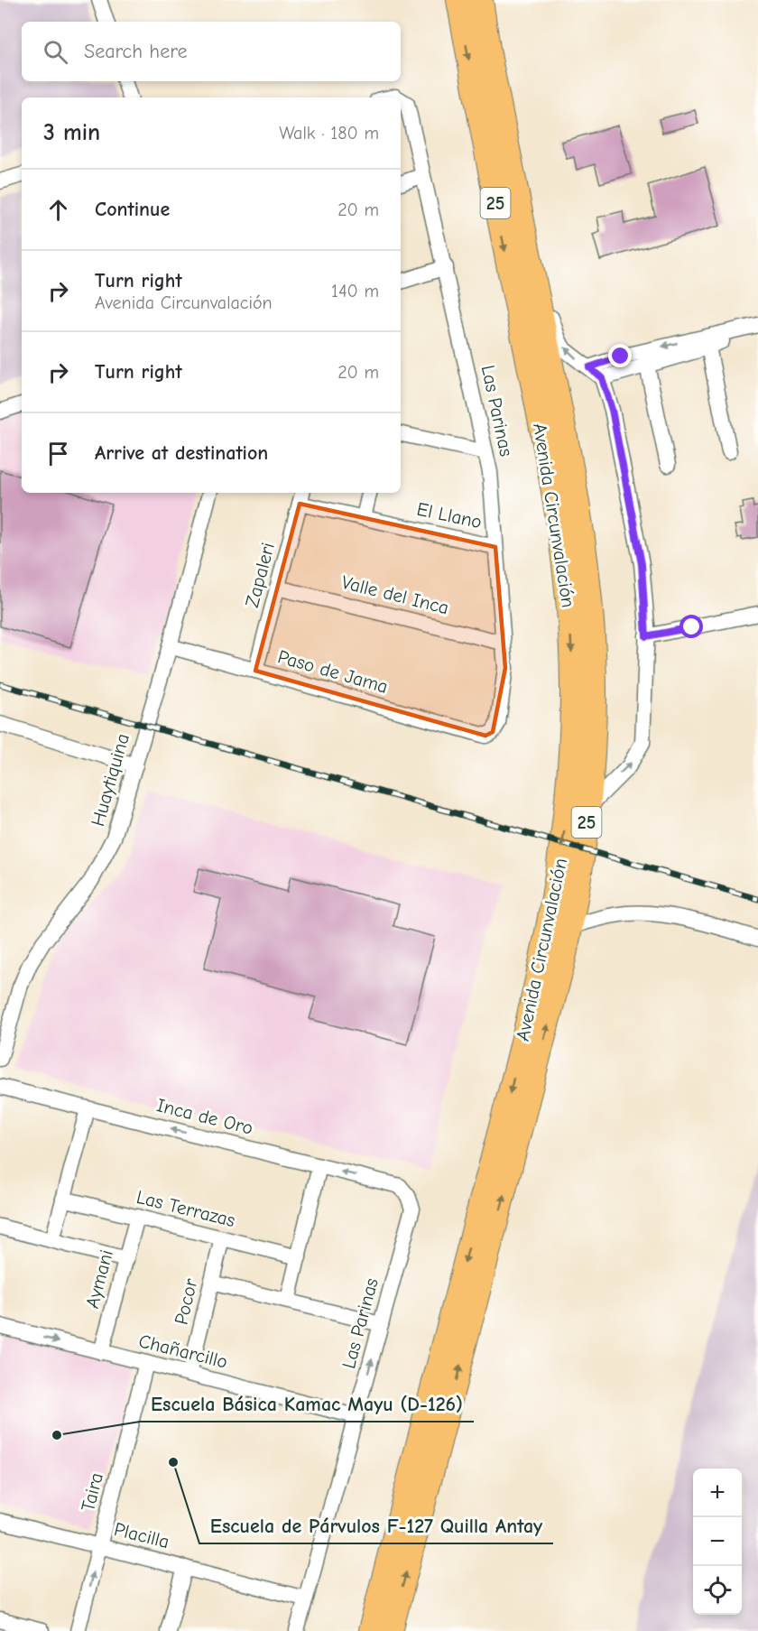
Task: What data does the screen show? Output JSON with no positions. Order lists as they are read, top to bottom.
{
  "streets": {
    "highway": ["25", "Avenida Circunvalación"],
    "street": [
      "Las Parinas",
      "El Llano",
      "Zapaleri",
      "Valle del Inca",
      "Paso de Jama",
      "Huaytiquina",
      "Inca de Oro",
      "Las Terrazas",
      "Aymani",
      "Pocor",
      "Chañarcillo",
      "Taira",
      "Placilla"
    ]
  },
  "crossings": [
    ["Las Parinas", "El Llano"],
    ["Las Parinas", "Valle del Inca"],
    ["Las Parinas", "Paso de Jama"],
    ["Las Parinas", "Inca de Oro"],
    ["Las Parinas", "Chañarcillo"],
    ["Las Parinas", "Placilla"],
    ["El Llano", "Zapaleri"],
    ["Zapaleri", "Valle del Inca"],
    ["Zapaleri", "Paso de Jama"],
    ["Paso de Jama", "Huaytiquina"],
    ["Las Terrazas", "Aymani"],
    ["Las Terrazas", "Pocor"],
    ["Aymani", "Chañarcillo"],
    ["Pocor", "Chañarcillo"],
    ["Chañarcillo", "Taira"],
    ["Taira", "Placilla"]
  ],
  "one_way": ["Inca de Oro"],
  "places": ["Escuela Básica Kamac Mayu (D-126)", "Escuela de Párvulos F-127 Quilla Antay"],
  "page": {
    "search": "Search here",
    "heading": ["3 min", "Walk · 180 m"],
    "list": [
      ["Continue", "20 m"],
      ["Turn right", "Avenida Circunvalación", "140 m"],
      ["Turn right", "20 m"],
      "Arrive at destination"
    ],
    "map_buttons": ["+", "−"]
  }
}
